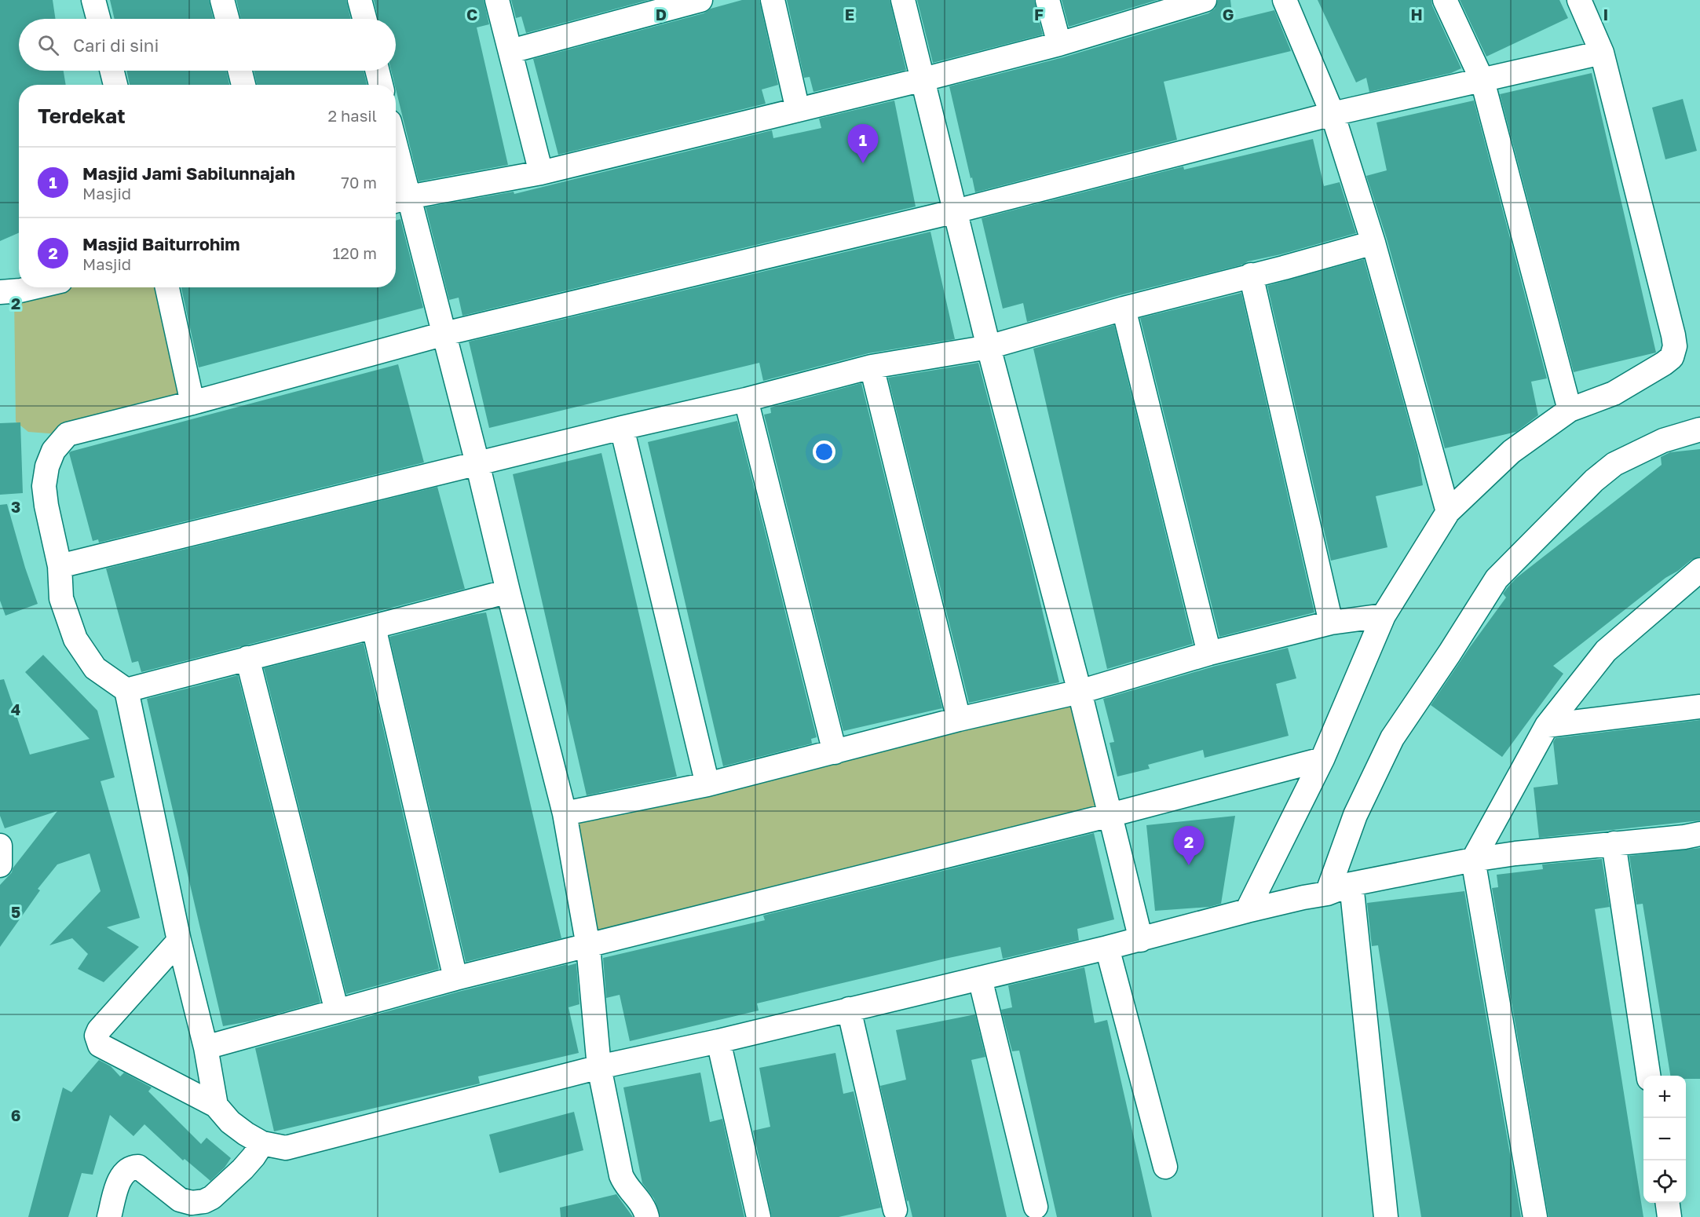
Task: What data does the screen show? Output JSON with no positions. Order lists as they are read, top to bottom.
{
  "page": {
    "search": "Cari di sini",
    "heading": ["Terdekat", "2 hasil"],
    "pins": ["1", "2"],
    "list": [
      {
        "mark": "1",
        "name": "Masjid Jami Sabilunnajah",
        "note": "Masjid",
        "value": "70 m"
      },
      {
        "mark": "2",
        "name": "Masjid Baiturrohim",
        "note": "Masjid",
        "value": "120 m"
      }
    ],
    "map_buttons": ["+", "−"]
  },
  "grid": {
    "columns": [
      "C",
      "D",
      "E",
      "F",
      "G",
      "H",
      "I"
    ],
    "rows": [
      "2",
      "3",
      "4",
      "5",
      "6"
    ]
  }
}
